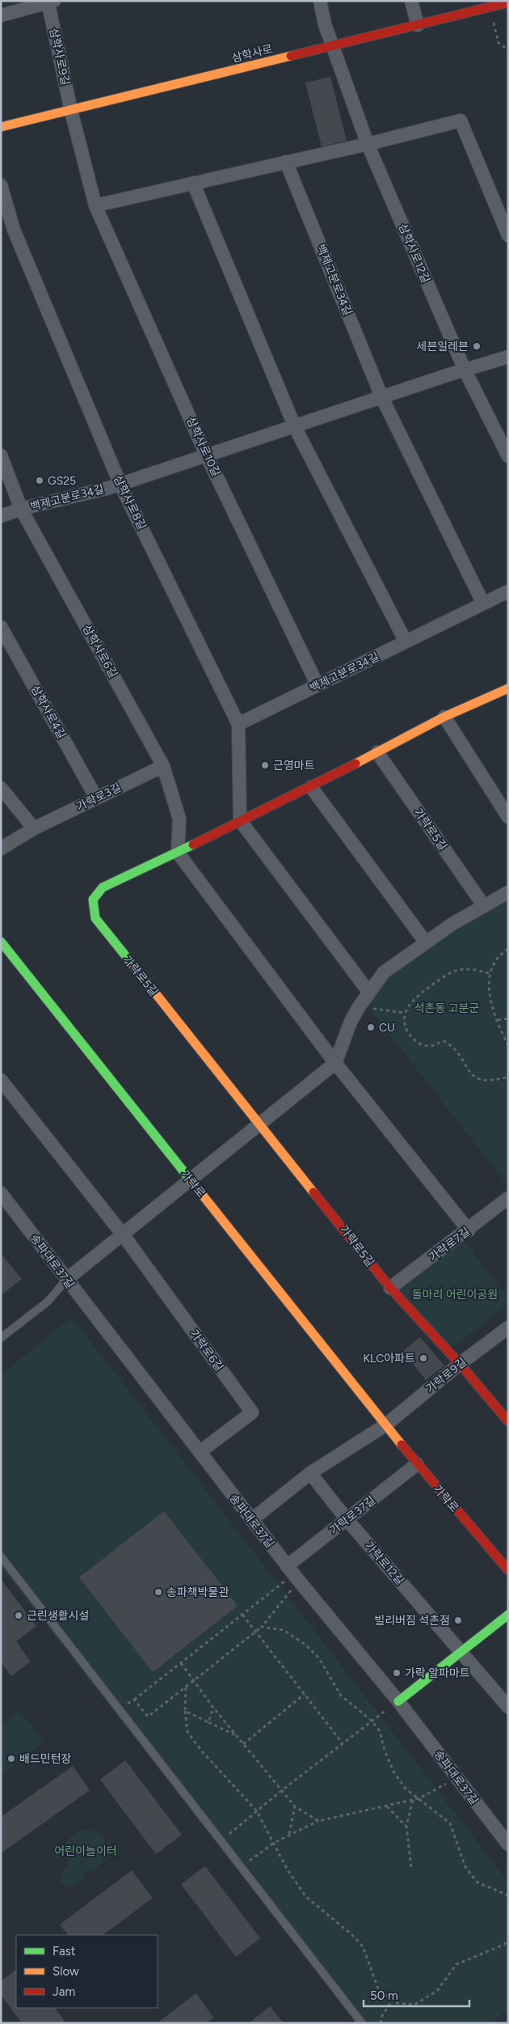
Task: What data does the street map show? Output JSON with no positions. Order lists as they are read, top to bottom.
{
  "streets": {
    "street": [
      "삼학사로",
      "삼학사로9길",
      "삼학사로12길",
      "백제고분로34길",
      "삼학사로10길",
      "삼학사로8길",
      "삼학사로6길",
      "삼학사로4길",
      "가락로3길",
      "가락로5길",
      "가락로",
      "가락로7길",
      "송파대로37길",
      "가락로6길",
      "가락로9길",
      "가락로37길",
      "가락로12길"
    ]
  },
  "crossings": [
    ["삼학사로", "삼학사로9길"],
    ["삼학사로", "삼학사로12길"],
    ["삼학사로", "삼학사로10길"],
    ["삼학사로9길", "삼학사로10길"],
    ["삼학사로12길", "백제고분로34길"],
    ["백제고분로34길", "삼학사로10길"],
    ["백제고분로34길", "삼학사로8길"],
    ["백제고분로34길", "삼학사로6길"],
    ["삼학사로8길", "가락로5길"],
    ["삼학사로6길", "가락로3길"],
    ["삼학사로6길", "가락로5길"],
    ["삼학사로4길", "가락로3길"],
    ["가락로5길", "가락로7길"],
    ["가락로5길", "가락로9길"],
    ["가락로", "가락로9길"],
    ["가락로", "가락로37길"],
    ["송파대로37길", "가락로6길"],
    ["송파대로37길", "가락로37길"],
    ["가락로37길", "가락로12길"]
  ],
  "parks": ["석촌동 고분군", "돌마리 어린이공원", "어린이놀이터"],
  "places": [
    "세븐일레븐",
    "GS25",
    "근영마트",
    "CU",
    "KLC아파트",
    "송파책박물관",
    "근린생활시설",
    "빌리버짐 석촌점",
    "가락 알파마트",
    "배드민턴장"
  ],
  "legend": ["Fast", "Slow", "Jam"],
  "scale_bar": "50 m"
}
